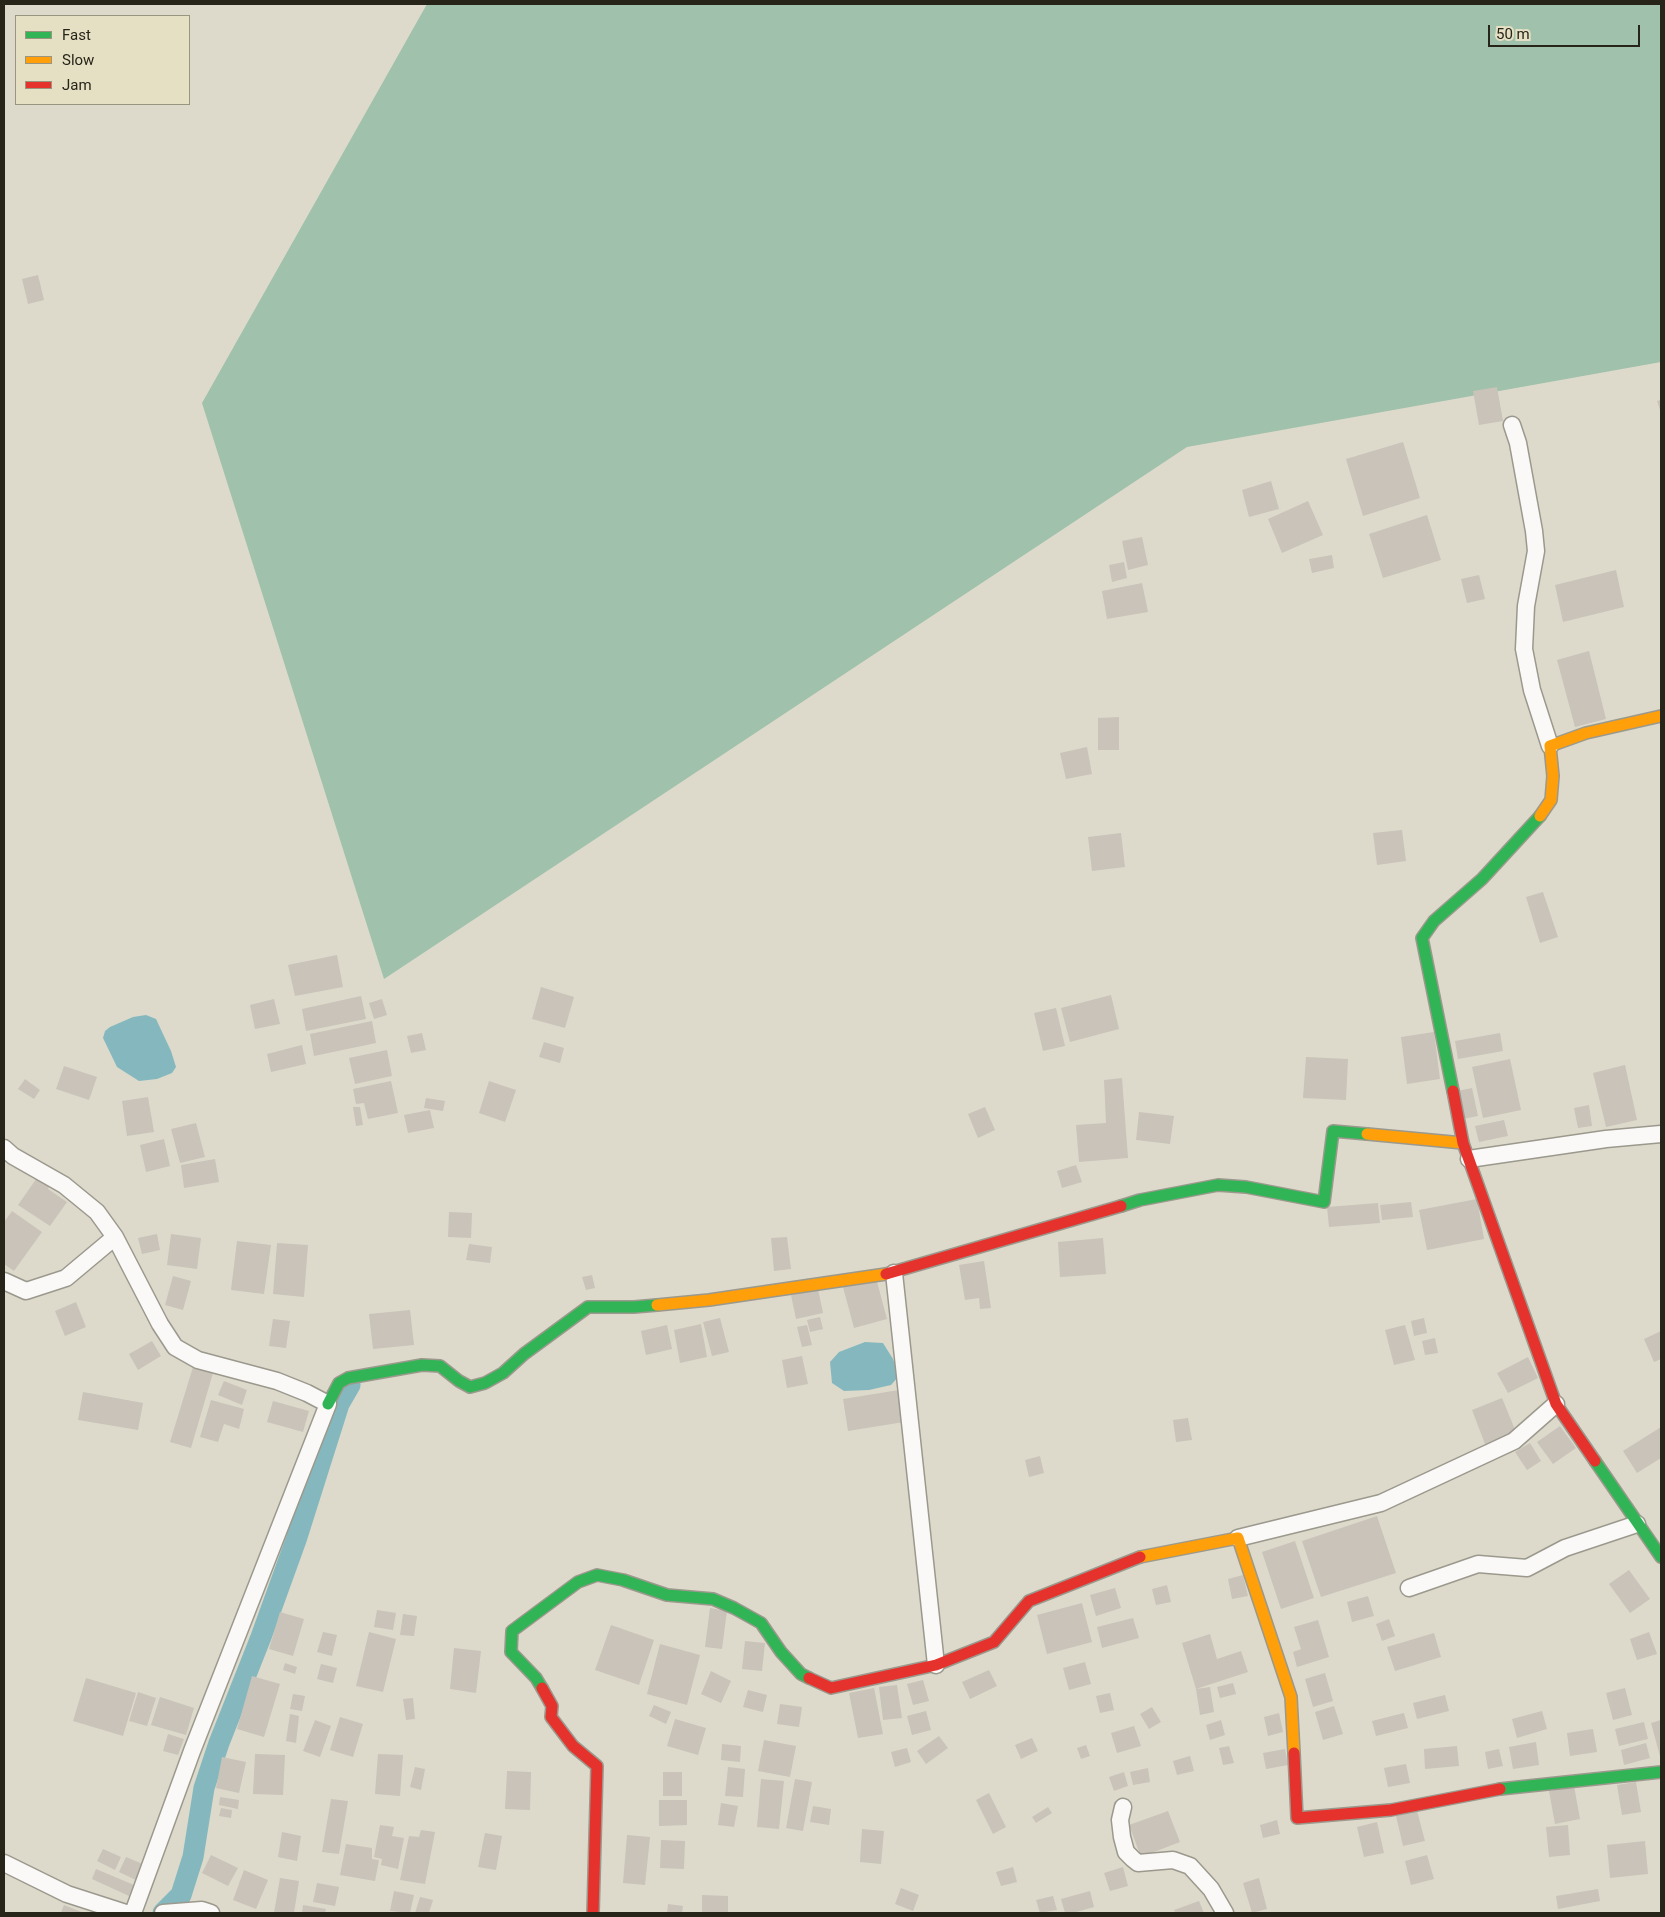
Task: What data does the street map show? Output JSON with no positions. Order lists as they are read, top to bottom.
{
  "legend": ["Fast", "Slow", "Jam"],
  "scale_bar": "50 m"
}
